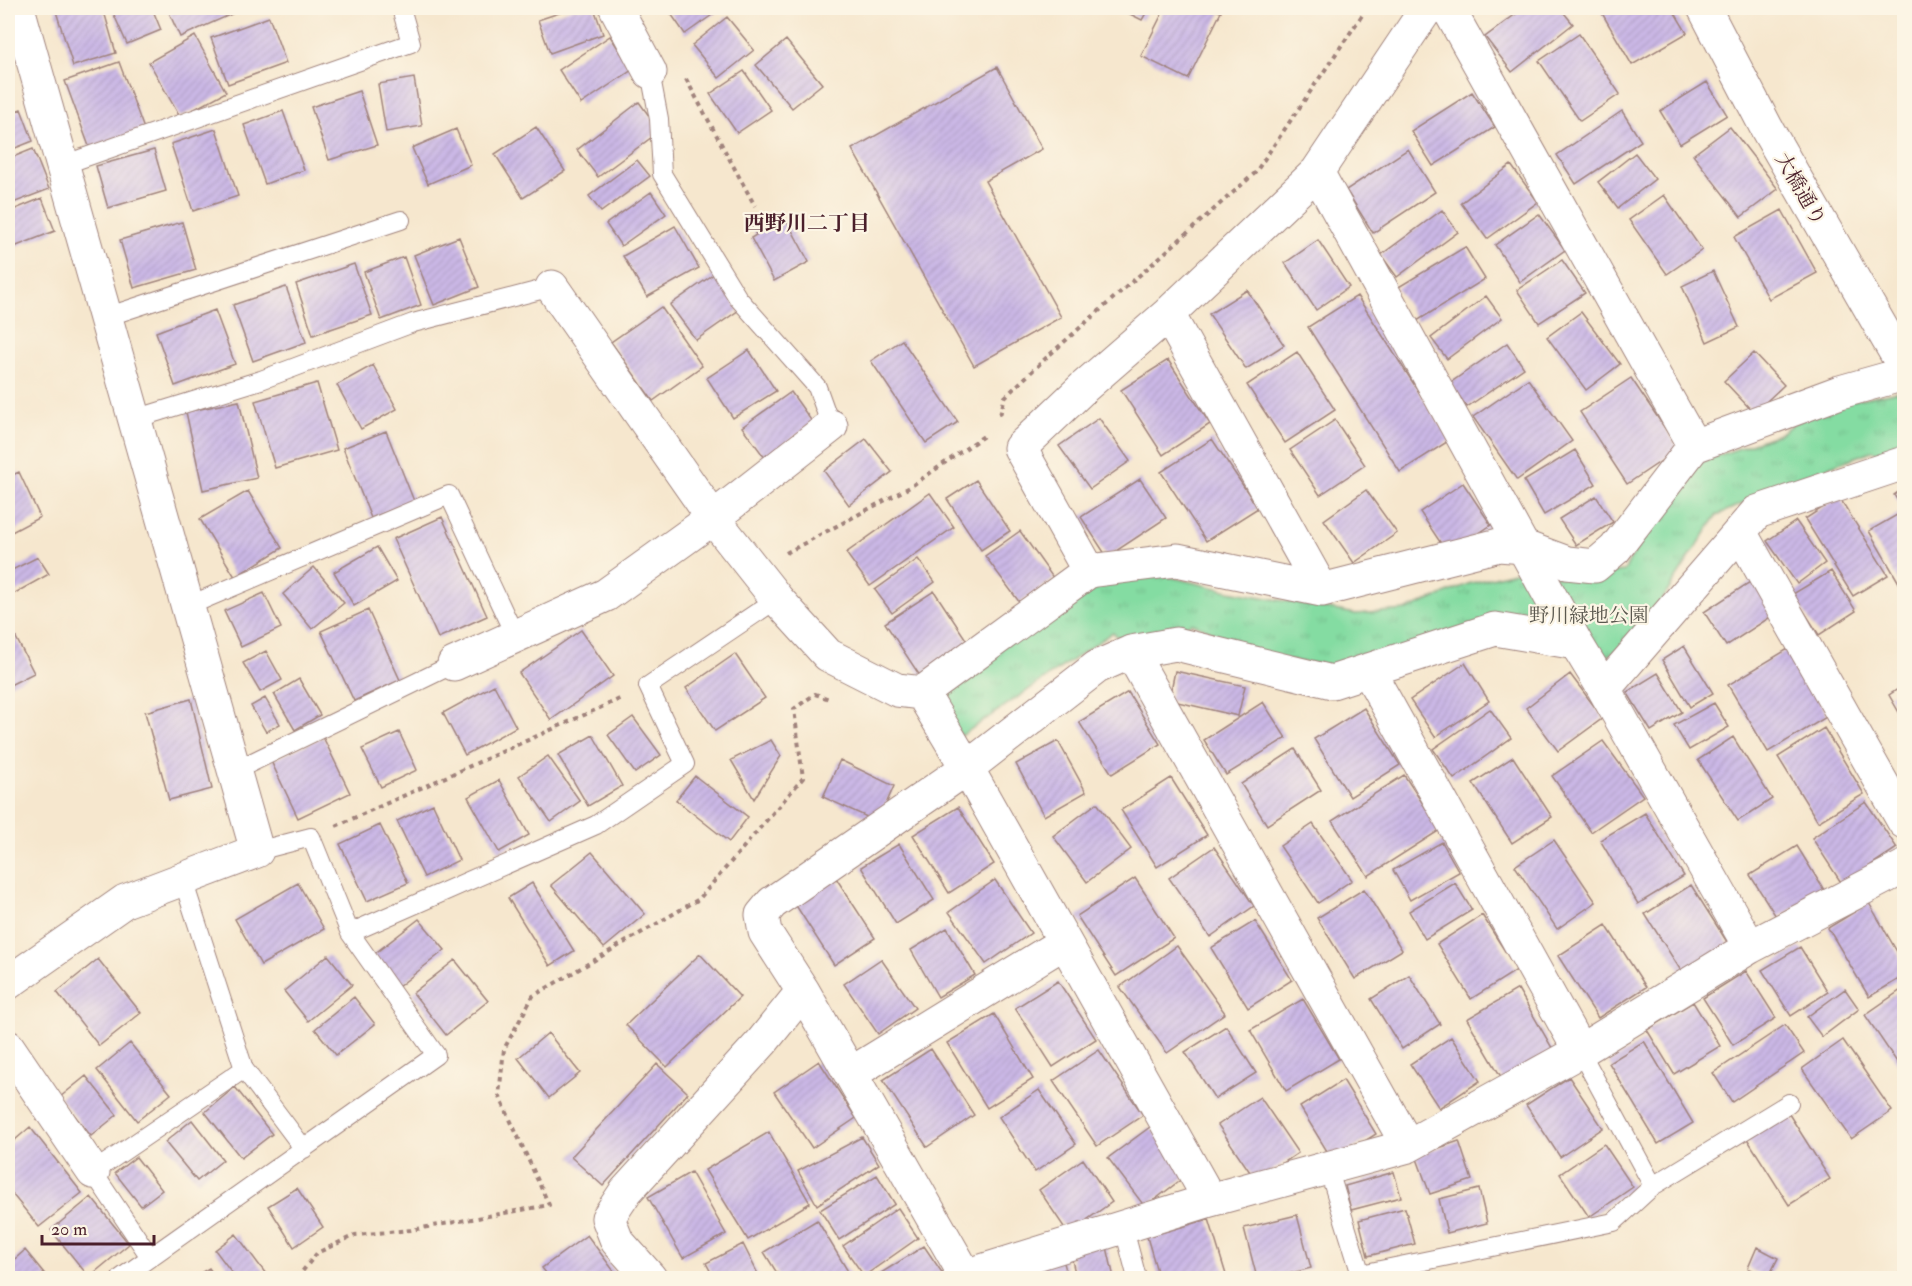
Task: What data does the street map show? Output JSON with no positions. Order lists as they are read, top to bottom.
{
  "streets": {
    "street": ["大橋通り"]
  },
  "districts": ["西野川二丁目"],
  "parks": ["野川緑地公園"],
  "scale_bar": "20 m"
}
